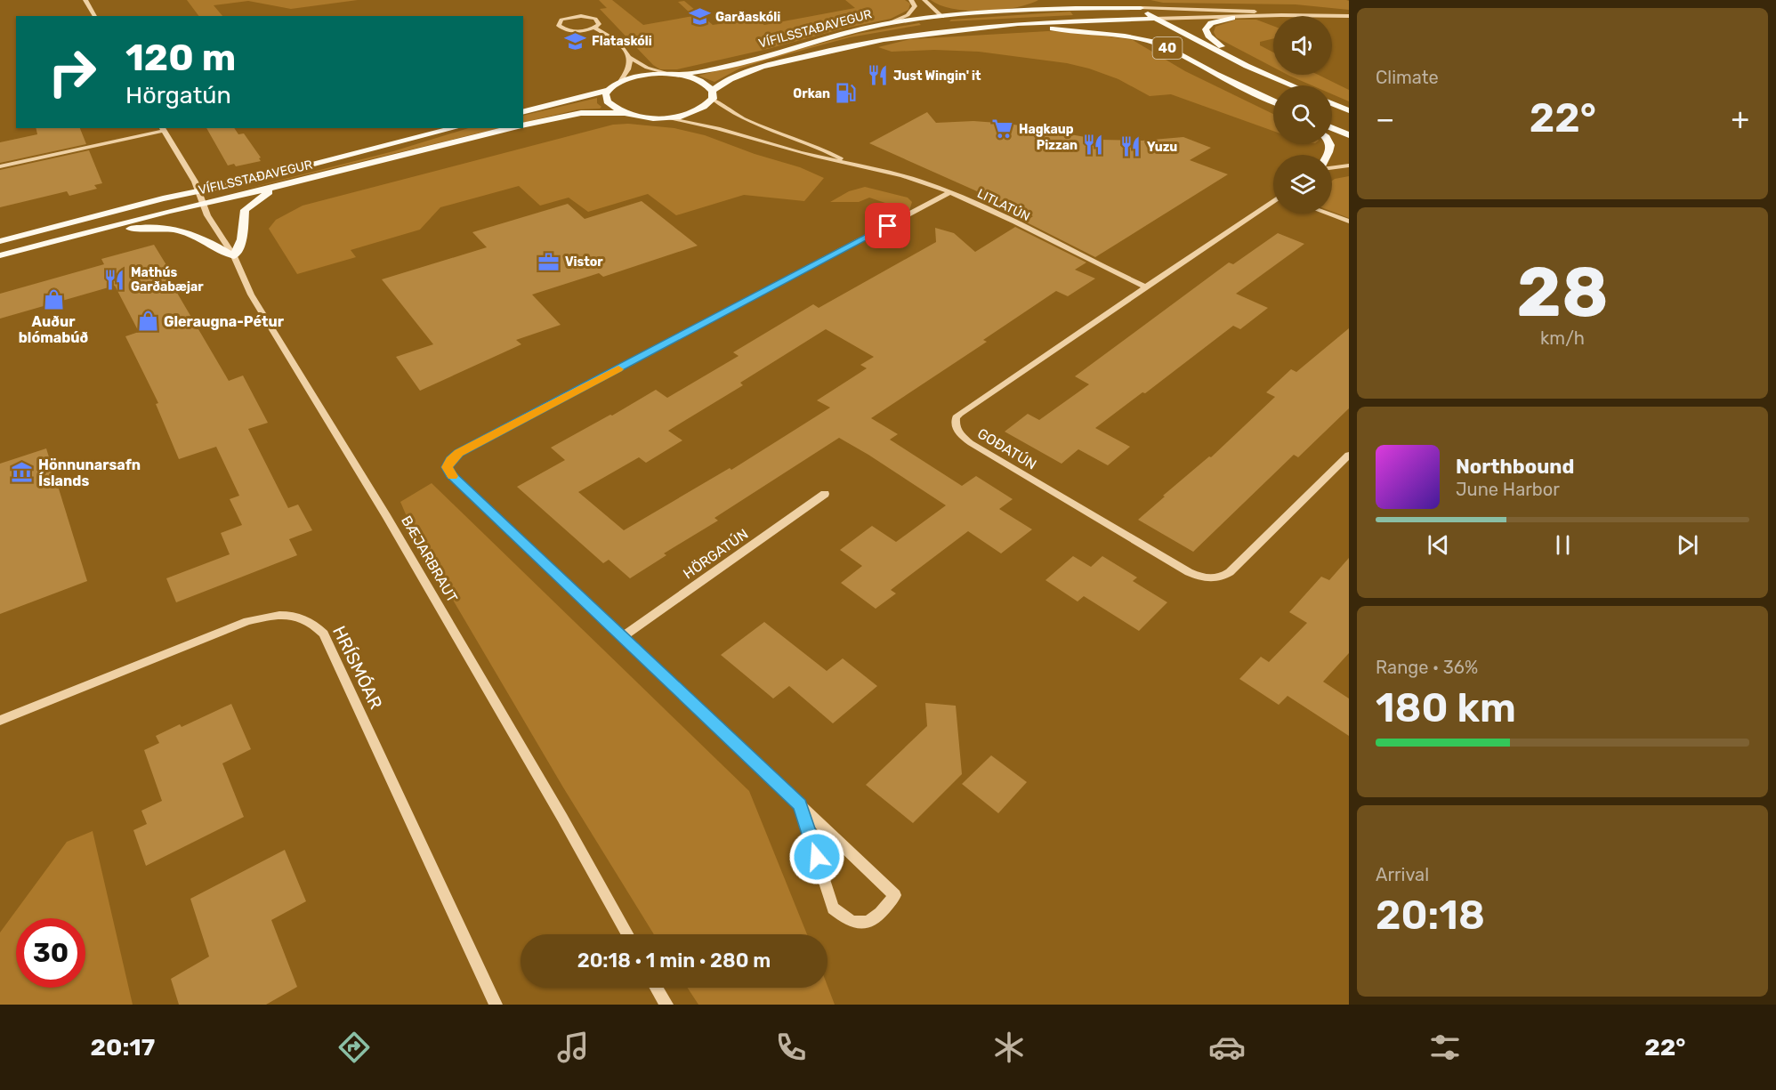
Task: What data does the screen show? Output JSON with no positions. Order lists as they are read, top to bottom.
{
  "streets": {
    "main road": ["VÍFILSSTAÐAVEGUR", "40"],
    "street": [
      "LITLATÚN",
      "GOÐATÚN",
      "HÖRGATÚN",
      "BÆJARBRAUT",
      "HRÍSMÓAR"
    ]
  },
  "crossings": [
    ["VÍFILSSTAÐAVEGUR", "40"],
    ["VÍFILSSTAÐAVEGUR", "LITLATÚN"],
    ["VÍFILSSTAÐAVEGUR", "BÆJARBRAUT"],
    ["LITLATÚN", "GOÐATÚN"]
  ],
  "places": {
    "school or university": ["Garðaskóli", "Flataskóli"],
    "restaurant": [
      "Just Wingin' it",
      "Pizzan",
      "Yuzu",
      "Mathús Garðabæjar"
    ],
    "fuel station": ["Orkan"],
    "supermarket": ["Hagkaup"],
    "office": ["Vistor"],
    "shop": ["Auður blómabúð", "Gleraugna-Pétur"],
    "museum": ["Hönnunarsafn Íslands"]
  },
  "page": {
    "tile": [
      "Climate",
      ["28", "km/h"],
      ["Range · 36%", "180 km"],
      ["Arrival", "20:18"]
    ],
    "turn": ["120 m", "Hörgatún"],
    "heat": ["−", "22°", "+"],
    "song": ["Northbound", "June Harbor"],
    "limit": "30",
    "trip": "20:18 · 1 min · 280 m",
    "tabs": ["20:17", "22°"]
  }
}
